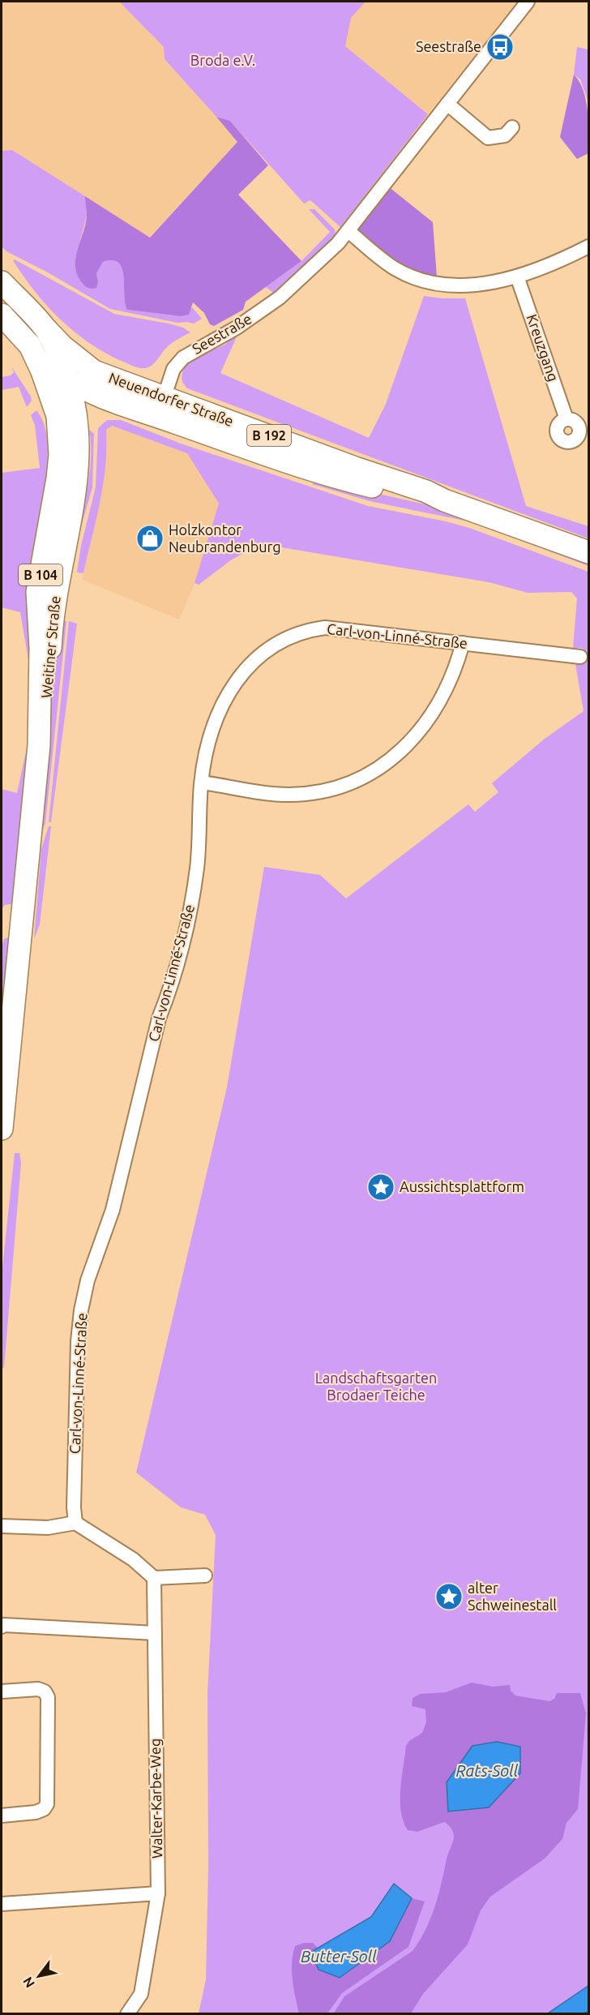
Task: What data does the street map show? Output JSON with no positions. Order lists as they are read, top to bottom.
{
  "streets": {
    "main road": [
      "Neuendorfer Straße",
      "B 192",
      "B 104",
      "Weitiner Straße"
    ],
    "street": [
      "Seestraße",
      "Kreuzgang",
      "Carl-von-Linné-Straße",
      "Walter-Karbe-Weg"
    ]
  },
  "crossings": [
    ["Seestraße", "Neuendorfer Straße"],
    ["Neuendorfer Straße", "Weitiner Straße"]
  ],
  "water": ["Rats-Soll", "Butter-Soll"],
  "parks": ["Broda e.V.", "Landschaftsgarten Brodaer Teiche"],
  "places": {
    "bus stop": ["Seestraße"],
    "shop": ["Holzkontor Neubrandenburg"],
    "place": ["Aussichtsplattform", "alter Schweinestall"]
  },
  "north": "bottom left"
}
